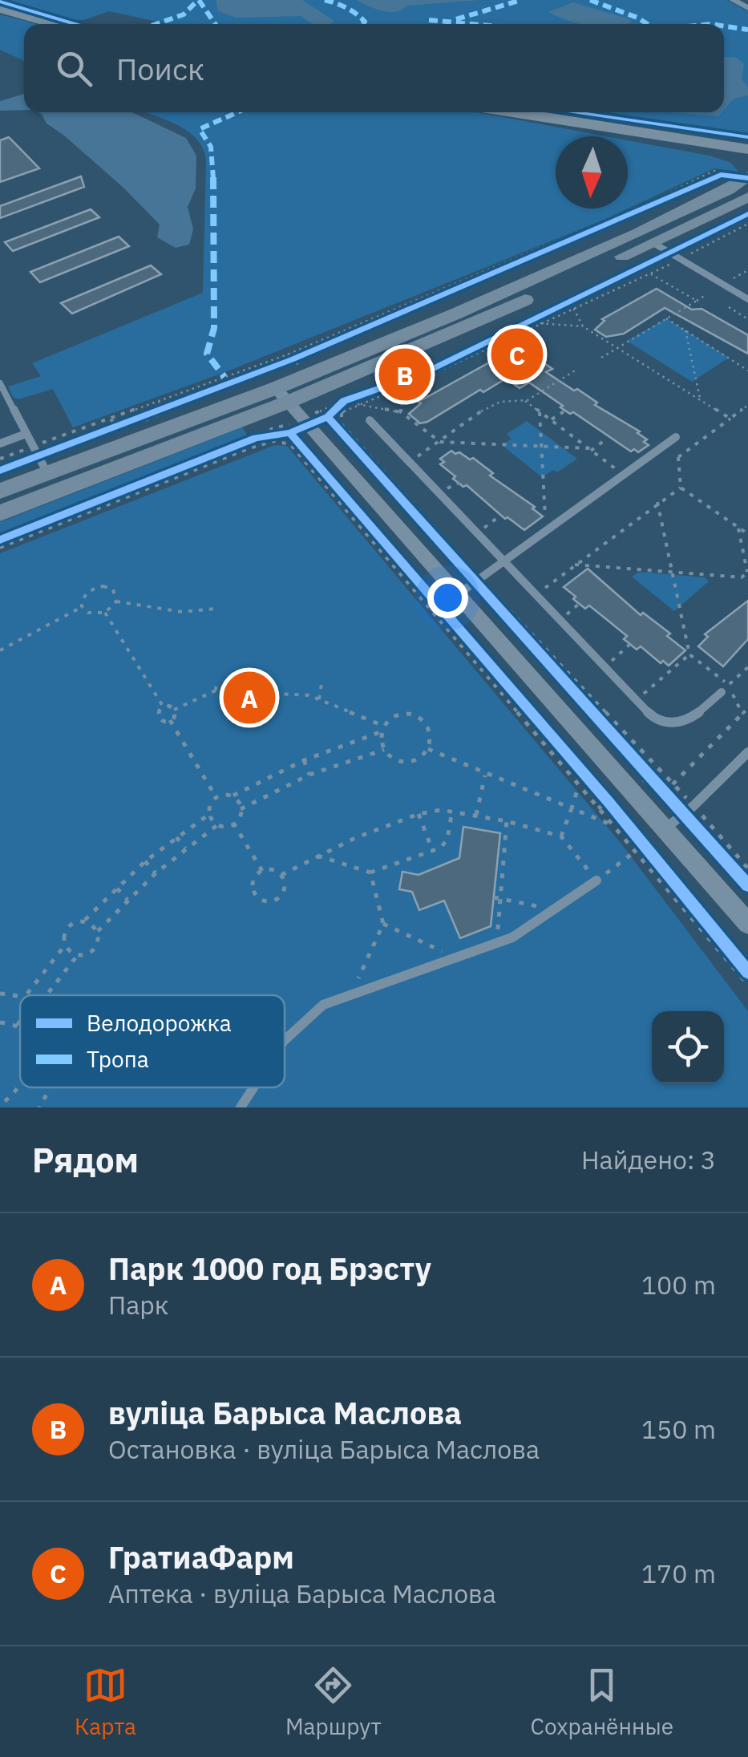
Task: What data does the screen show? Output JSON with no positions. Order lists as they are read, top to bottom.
{
  "legend": ["Велодорожка", "Тропа"],
  "north": "bottom",
  "page": {
    "search": "Поиск",
    "pins": ["C", "B", "A"],
    "heading": ["Рядом", "Найдено: 3"],
    "list": [
      {
        "mark": "A",
        "name": "Парк 1000 год Брэсту",
        "note": "Парк",
        "value": "100 m"
      },
      {
        "mark": "B",
        "name": "вуліца Барыса Маслова",
        "note": "Остановка · вуліца Барыса Маслова",
        "value": "150 m"
      },
      {
        "mark": "C",
        "name": "ГратиаФарм",
        "note": "Аптека · вуліца Барыса Маслова",
        "value": "170 m"
      }
    ],
    "nav": ["Карта", "Маршрут", "Сохранённые"]
  }
}
